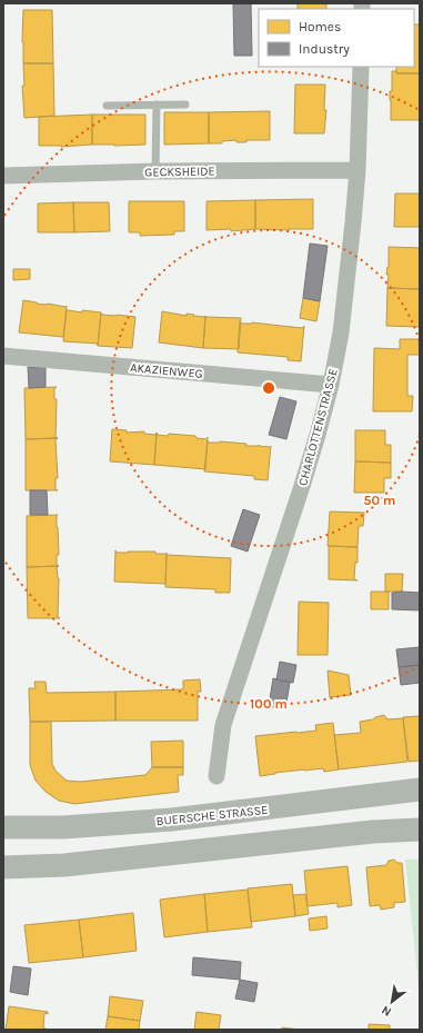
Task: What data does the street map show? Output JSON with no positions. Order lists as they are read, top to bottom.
{
  "streets": {
    "main road": ["BUERSCHE STRASSE"],
    "street": ["GECKSHEIDE", "AKAZIENWEG", "CHARLOTTENSTRASSE"]
  },
  "crossings": [
    ["GECKSHEIDE", "CHARLOTTENSTRASSE"],
    ["AKAZIENWEG", "CHARLOTTENSTRASSE"]
  ],
  "legend": ["Homes", "Industry"],
  "north": "bottom left",
  "rings": ["50 m", "100 m"]
}
